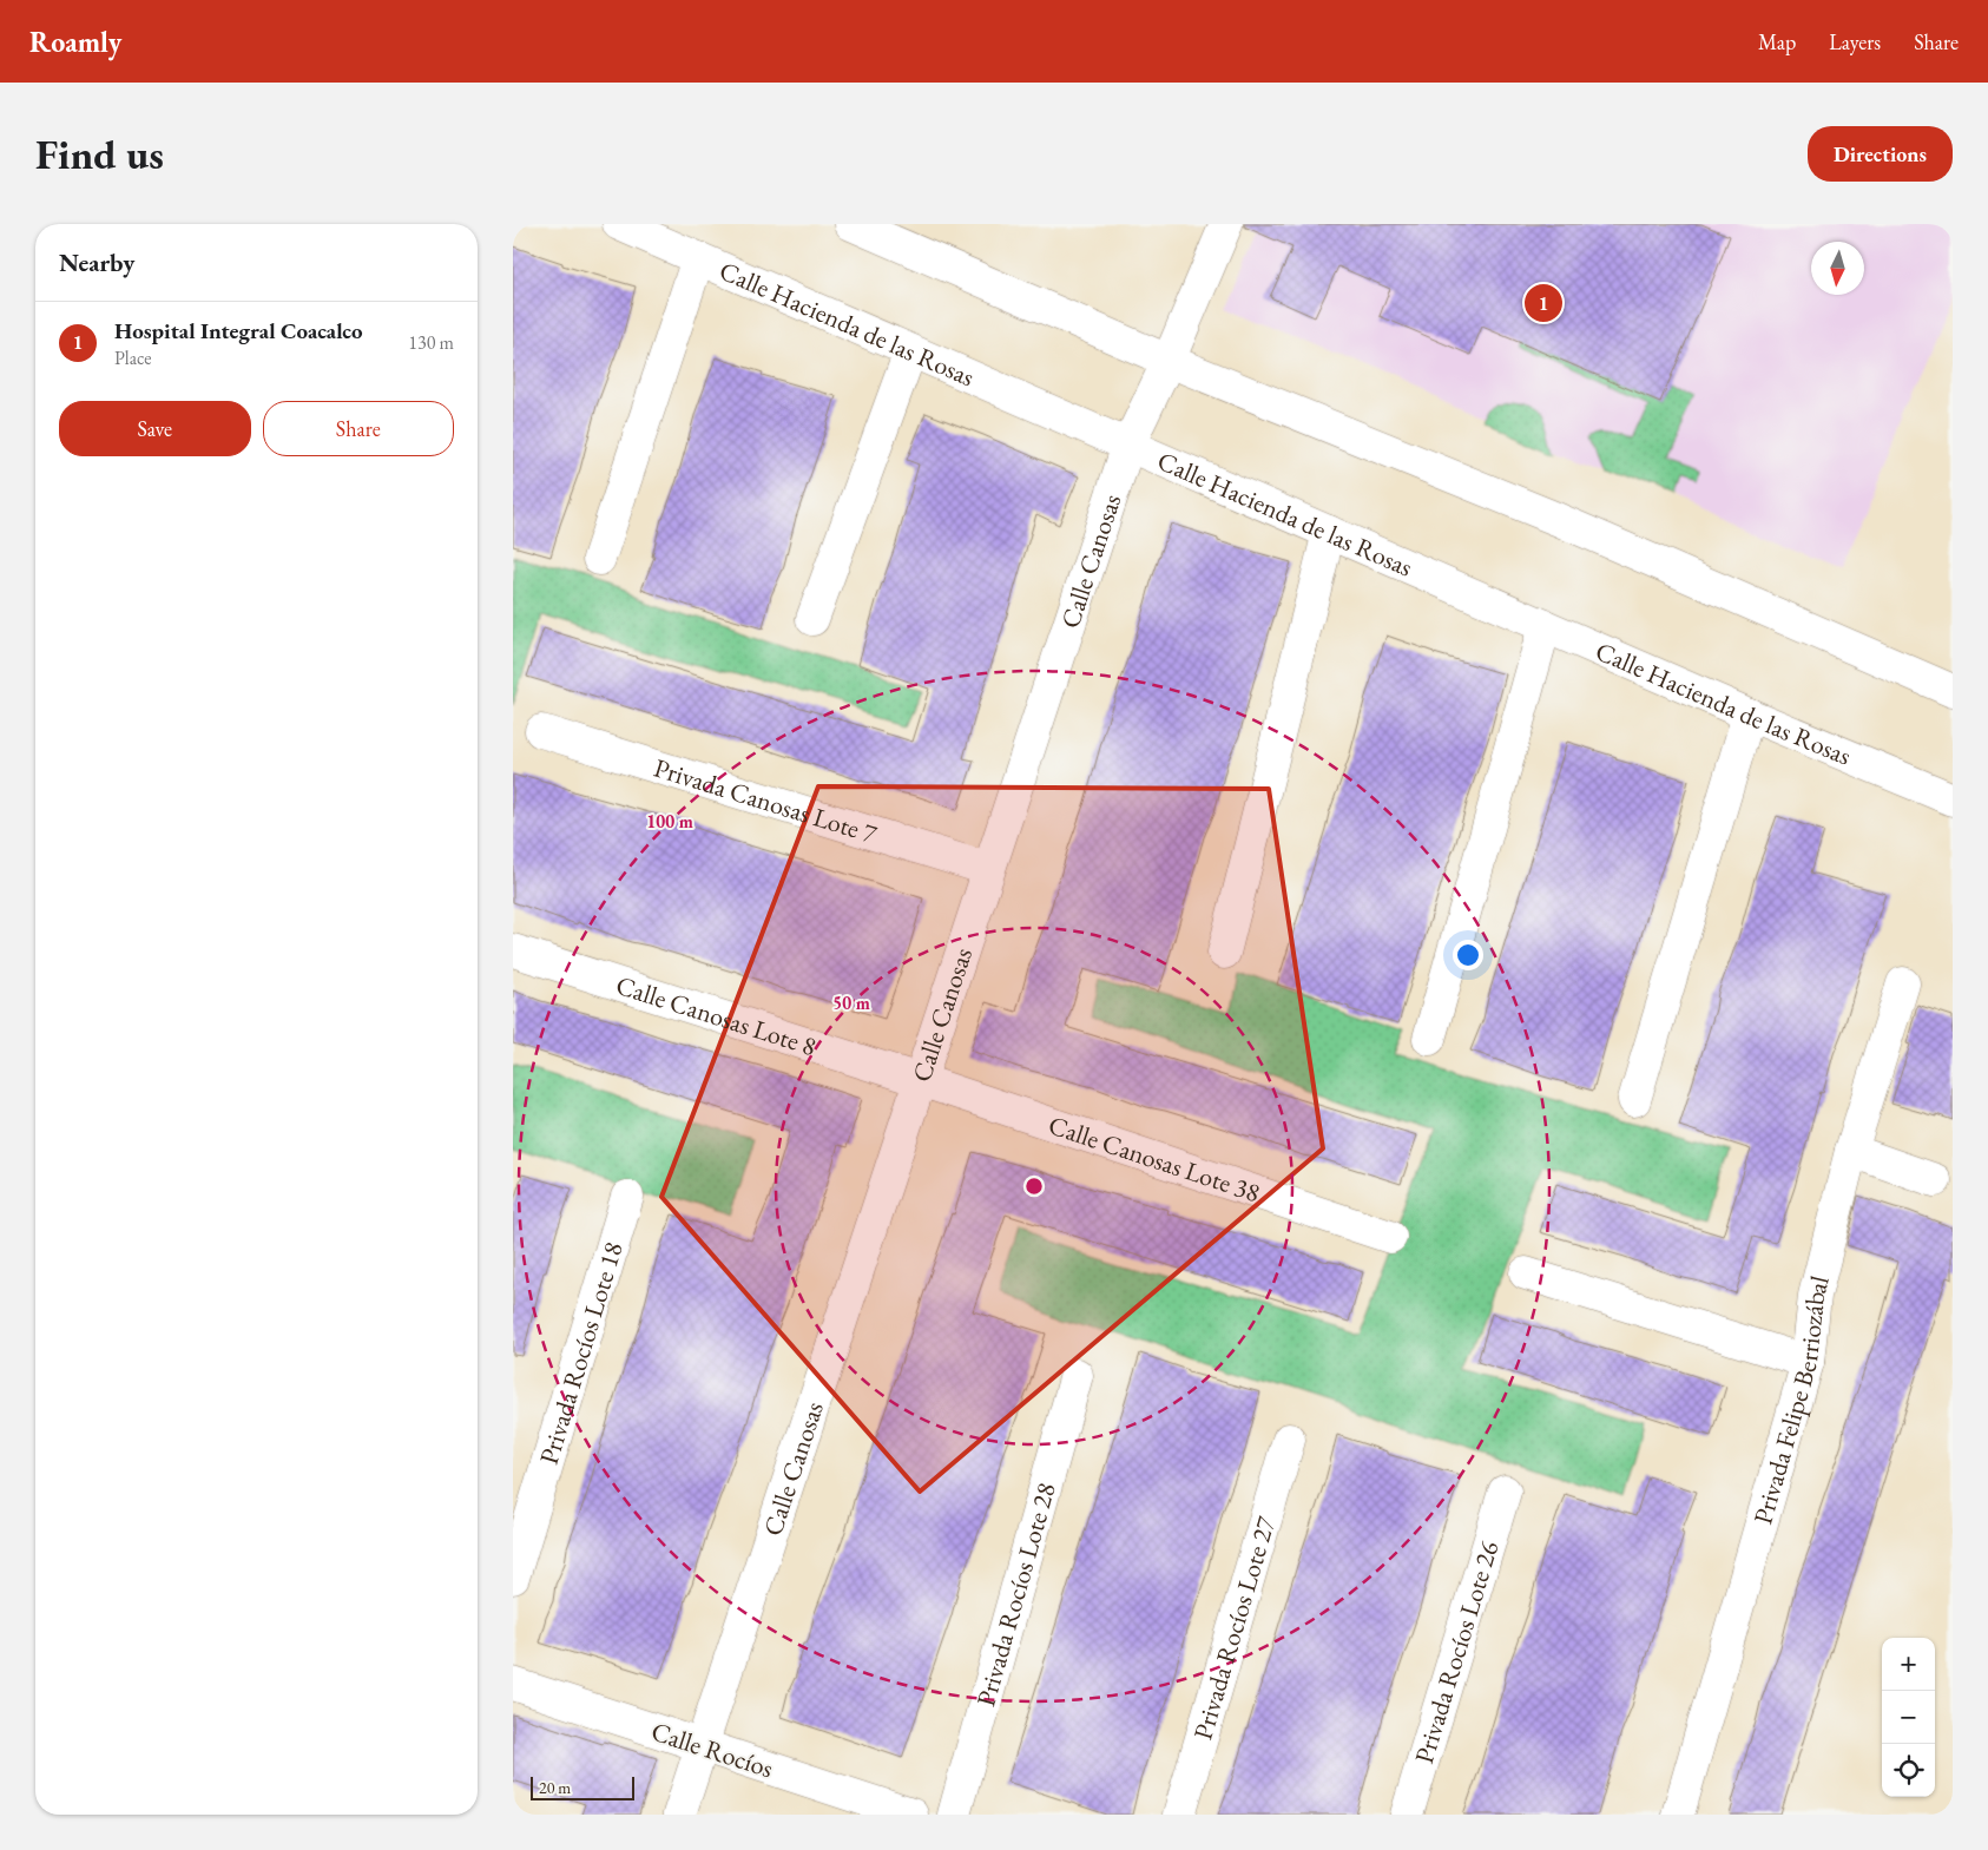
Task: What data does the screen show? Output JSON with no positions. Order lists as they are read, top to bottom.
{
  "streets": {
    "street": [
      "Calle Hacienda de las Rosas",
      "Calle Canosas",
      "Privada Canosas Lote 7",
      "Calle Canosas Lote 8",
      "Calle Canosas Lote 38",
      "Privada Rocíos Lote 18",
      "Privada Felipe Berriozábal",
      "Privada Rocíos Lote 28",
      "Privada Rocíos Lote 27",
      "Privada Rocíos Lote 26",
      "Calle Rocíos"
    ]
  },
  "crossings": [
    ["Calle Hacienda de las Rosas", "Calle Canosas"],
    ["Calle Canosas", "Privada Canosas Lote 7"],
    ["Calle Canosas", "Calle Canosas Lote 8"],
    ["Calle Canosas", "Calle Canosas Lote 38"],
    ["Calle Canosas", "Calle Rocíos"],
    ["Calle Canosas Lote 8", "Calle Canosas Lote 38"]
  ],
  "scale_bar": "20 m",
  "north": "bottom",
  "page": {
    "header": "Roamly",
    "nav": ["Map", "Layers", "Share"],
    "buttons": [
      "Directions",
      ["Save", "Share"]
    ],
    "title": "Find us",
    "heading": "Nearby",
    "pins": "1",
    "list": [
      {
        "mark": "1",
        "name": "Hospital Integral Coacalco",
        "note": "Place",
        "value": "130 m"
      }
    ],
    "map_buttons": ["+", "−"],
    "scale": "20 m"
  },
  "rings": ["100 m", "50 m"]
}
